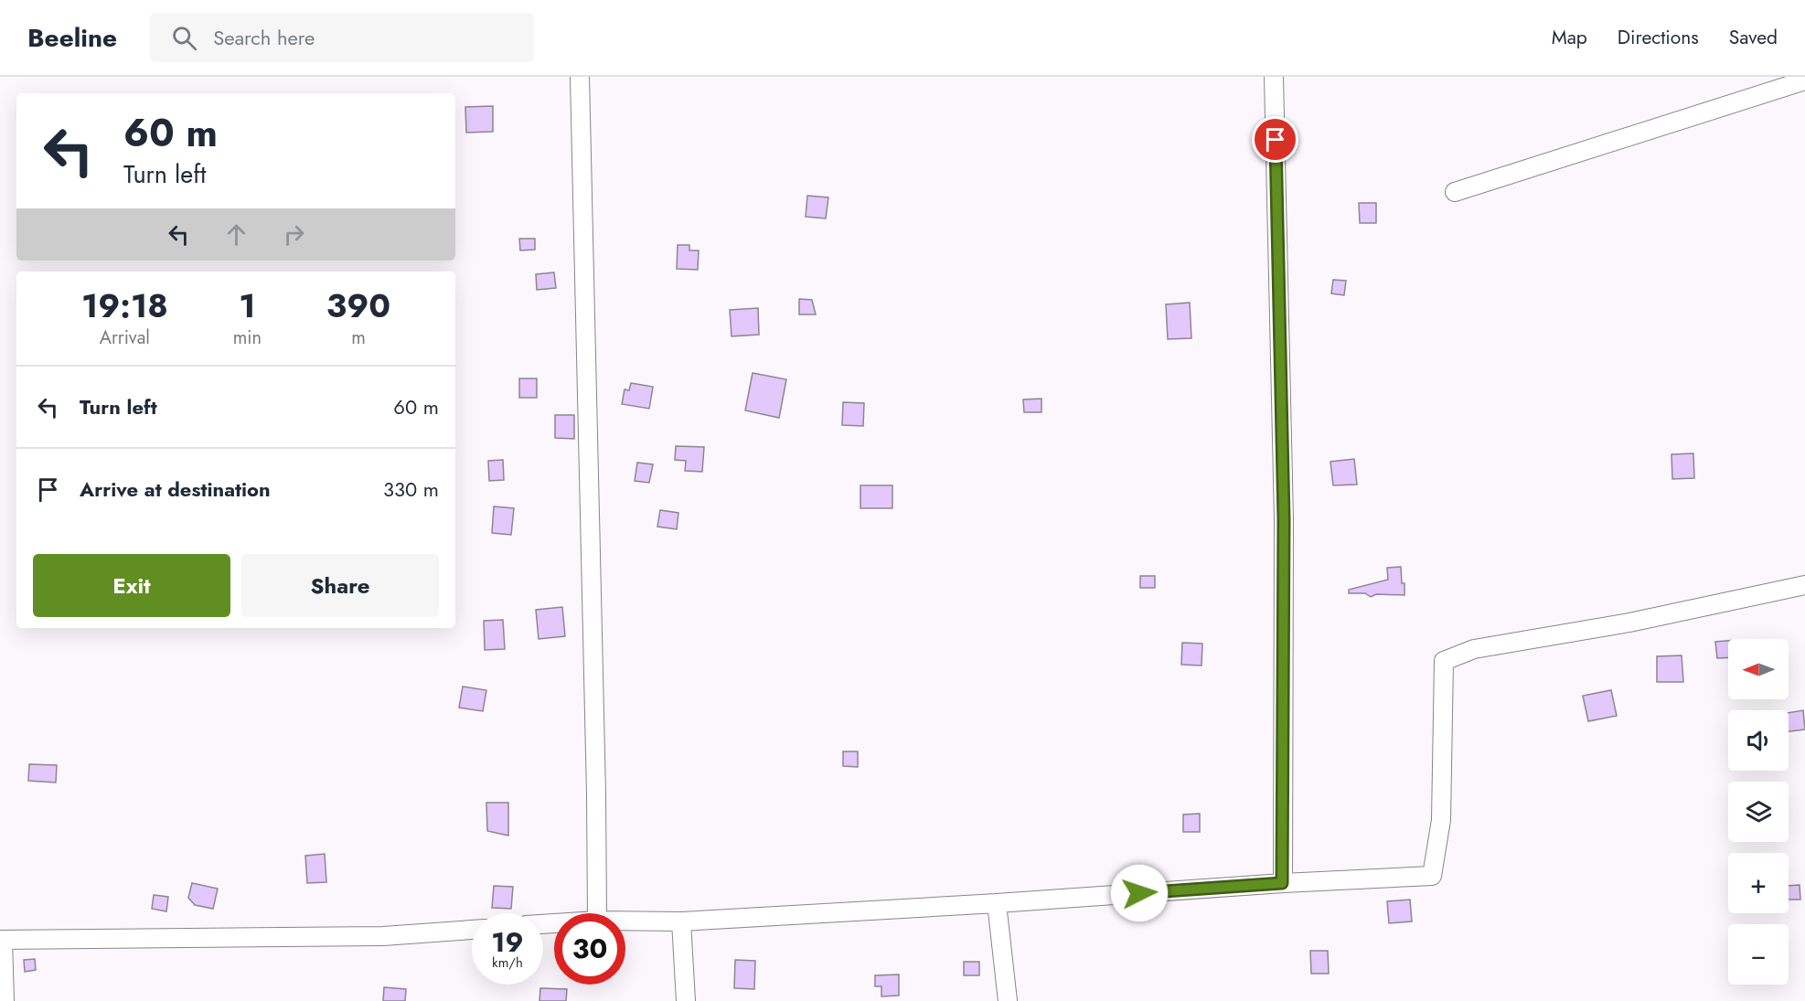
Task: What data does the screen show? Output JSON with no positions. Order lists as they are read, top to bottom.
{
  "north": "left",
  "page": {
    "header": "Beeline",
    "search": "Search here",
    "nav": ["Map", "Directions", "Saved"],
    "turn": ["60 m", "Turn left"],
    "eta": [
      "19:18",
      "Arrival",
      "1",
      "min",
      "390",
      "m"
    ],
    "list": [
      {
        "name": "Turn left",
        "value": "60 m"
      },
      {
        "name": "Arrive at destination",
        "value": "330 m"
      }
    ],
    "buttons": ["Exit", "Share"],
    "map_buttons": ["+", "−"],
    "speed": "19 km/h",
    "limit": "30"
  }
}
